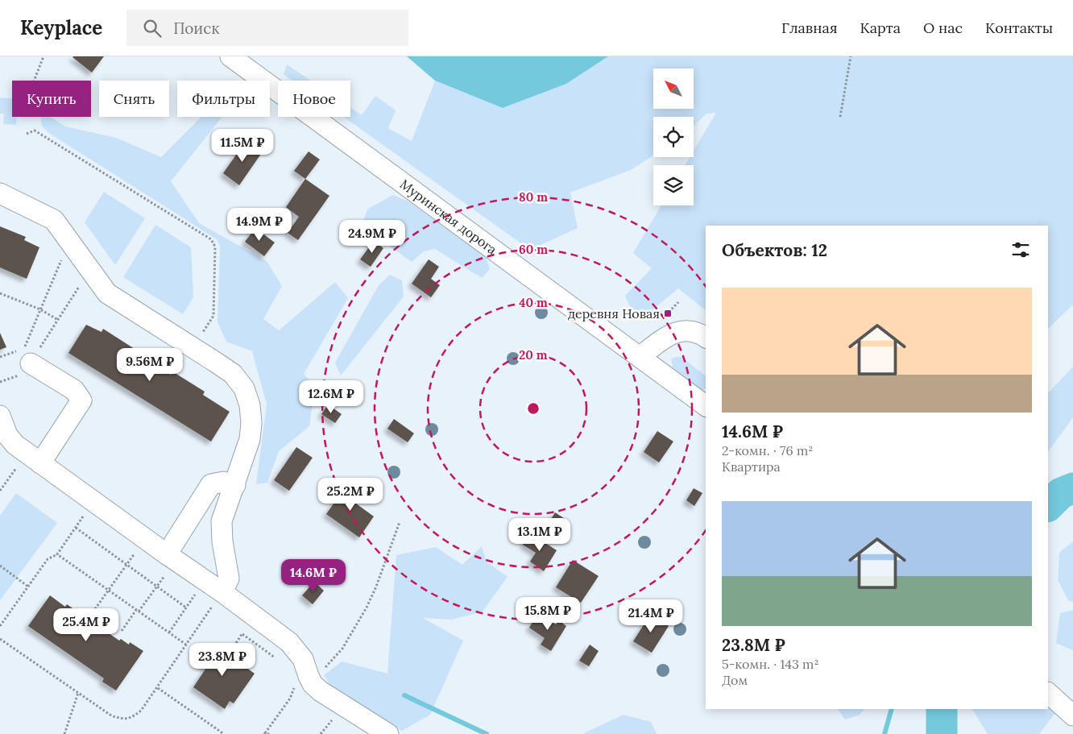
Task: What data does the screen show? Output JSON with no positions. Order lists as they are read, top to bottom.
{
  "streets": {
    "street": ["Муринская дорога"]
  },
  "places": {
    "transit": ["деревня Новая"]
  },
  "north": "top left",
  "page": {
    "header": "Keyplace",
    "search": "Поиск",
    "nav": [
      "Главная",
      "Карта",
      "О нас",
      "Контакты"
    ],
    "chip": [
      "Купить",
      "Снять",
      "Фильтры",
      "Новое"
    ],
    "price": [
      "11.5M ₽",
      "14.9M ₽",
      "24.9M ₽",
      "9.56M ₽",
      "12.6M ₽",
      "25.2M ₽",
      "13.1M ₽",
      "14.6M ₽",
      "15.8M ₽",
      "21.4M ₽",
      "25.4M ₽",
      "23.8M ₽"
    ],
    "heading": "Объектов: 12",
    "list": [
      {
        "name": "14.6M ₽",
        "note": "2-комн. · 76 m² · Квартира"
      },
      {
        "name": "23.8M ₽",
        "note": "5-комн. · 143 m² · Дом"
      }
    ]
  },
  "rings": [
    "80 m",
    "60 m",
    "40 m",
    "20 m"
  ]
}
